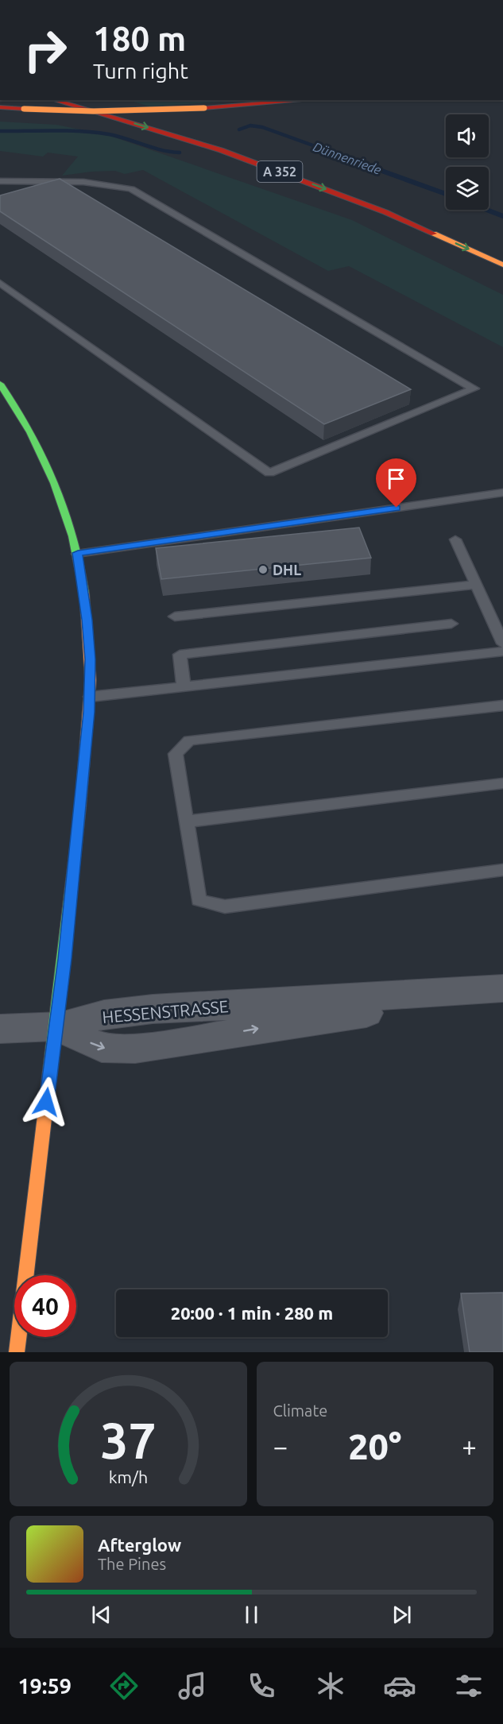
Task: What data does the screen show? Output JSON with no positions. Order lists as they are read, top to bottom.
{
  "streets": {
    "main road": ["A 352"],
    "street": ["HESSENSTRASSE"]
  },
  "water": ["Dünnenriede"],
  "places": ["DHL"],
  "page": {
    "turn": ["180 m", "Turn right"],
    "limit": "40",
    "trip": "20:00 · 1 min · 280 m",
    "tile": "Climate",
    "heat": ["−", "20°", "+"],
    "song": ["Afterglow", "The Pines"],
    "tabs": "19:59",
    "gauge": ["37", "km/h"]
  }
}
